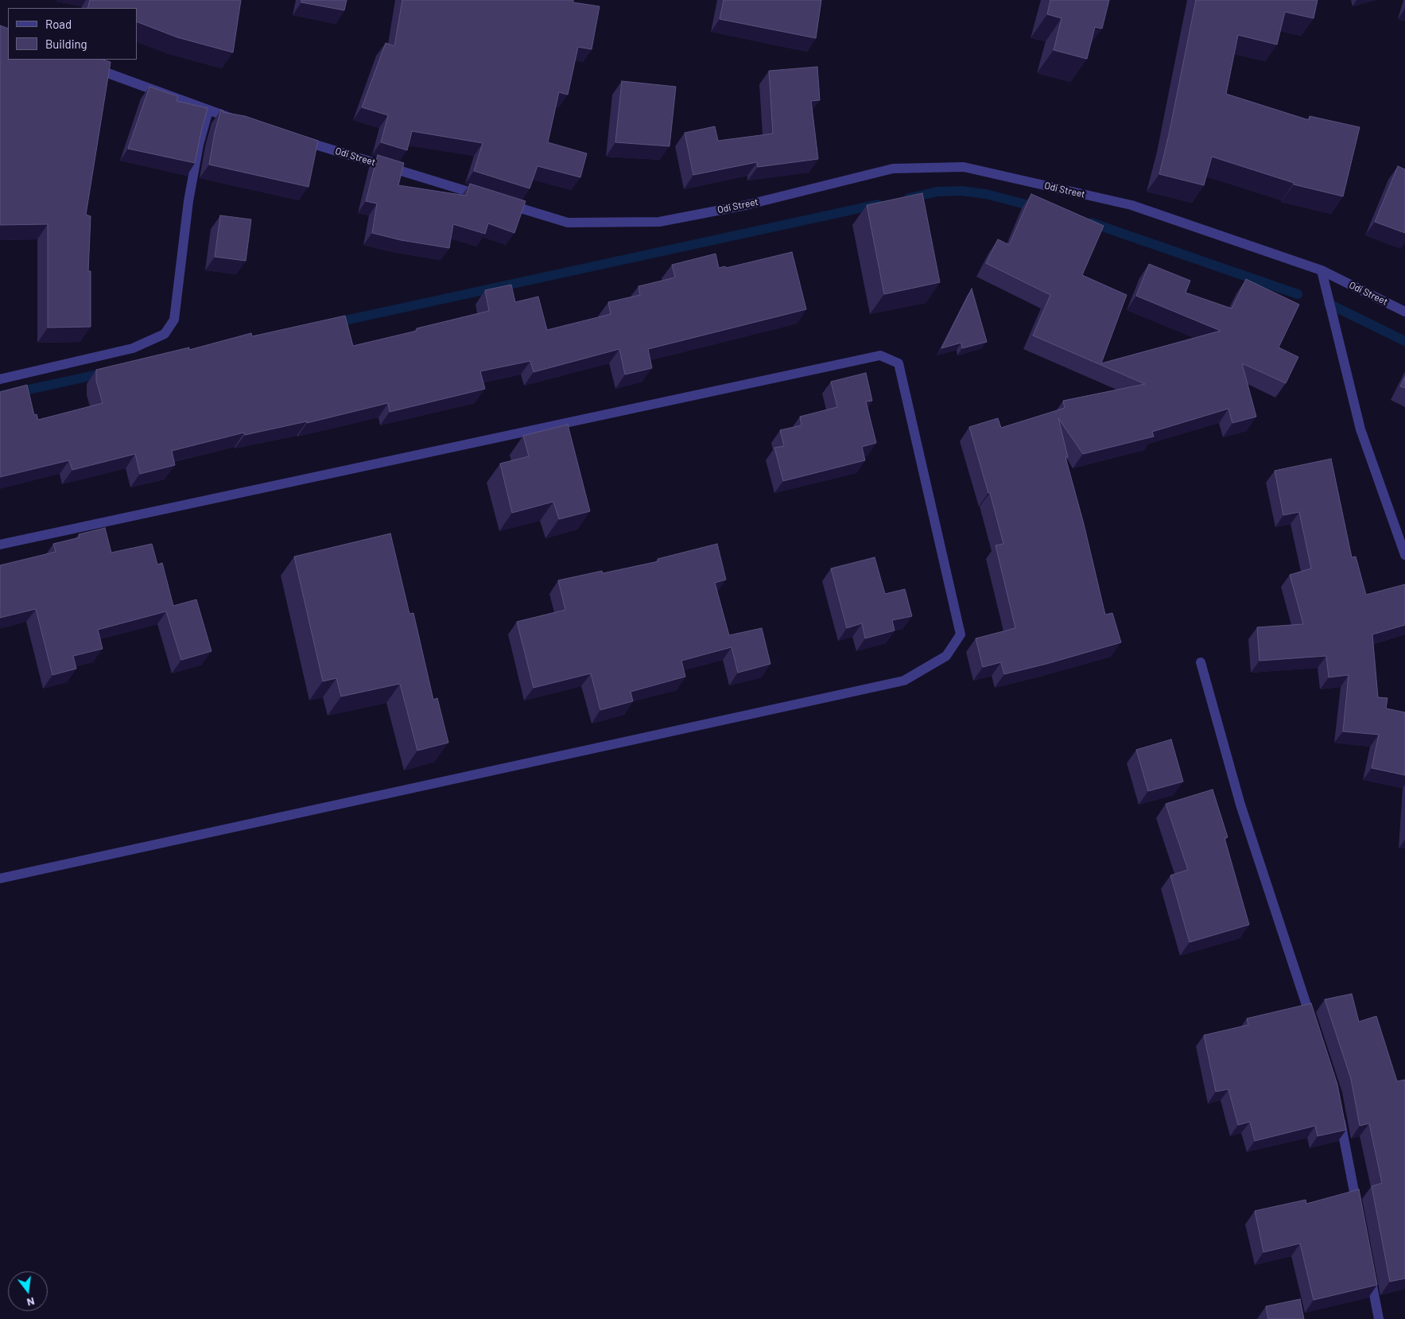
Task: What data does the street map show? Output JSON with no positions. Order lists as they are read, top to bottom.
{
  "streets": {
    "street": ["Odi Street"]
  },
  "legend": ["Road", "Building"],
  "north": "bottom"
}
